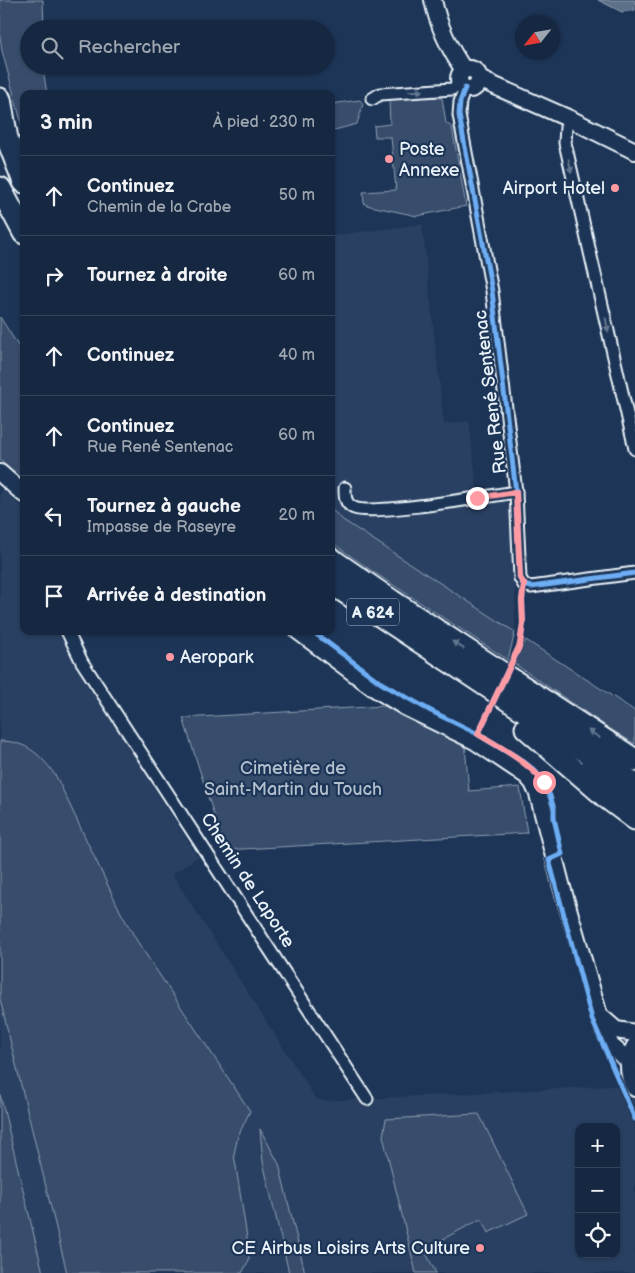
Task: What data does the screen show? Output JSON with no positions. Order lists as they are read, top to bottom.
{
  "streets": {
    "highway": ["A 624"],
    "street": ["Rue René Sentenac", "Chemin de Laporte"]
  },
  "parks": ["Cimetière de Saint-Martin du Touch"],
  "places": [
    "Poste Annexe",
    "Airport Hotel",
    "Aeropark",
    "CE Airbus Loisirs Arts Culture"
  ],
  "north": "bottom left",
  "page": {
    "search": "Rechercher",
    "heading": ["3 min", "À pied · 230 m"],
    "list": [
      ["Continuez", "Chemin de la Crabe", "50 m"],
      ["Tournez à droite", "60 m"],
      ["Continuez", "40 m"],
      ["Continuez", "Rue René Sentenac", "60 m"],
      ["Tournez à gauche", "Impasse de Raseyre", "20 m"],
      "Arrivée à destination"
    ],
    "map_buttons": ["+", "−"]
  }
}
